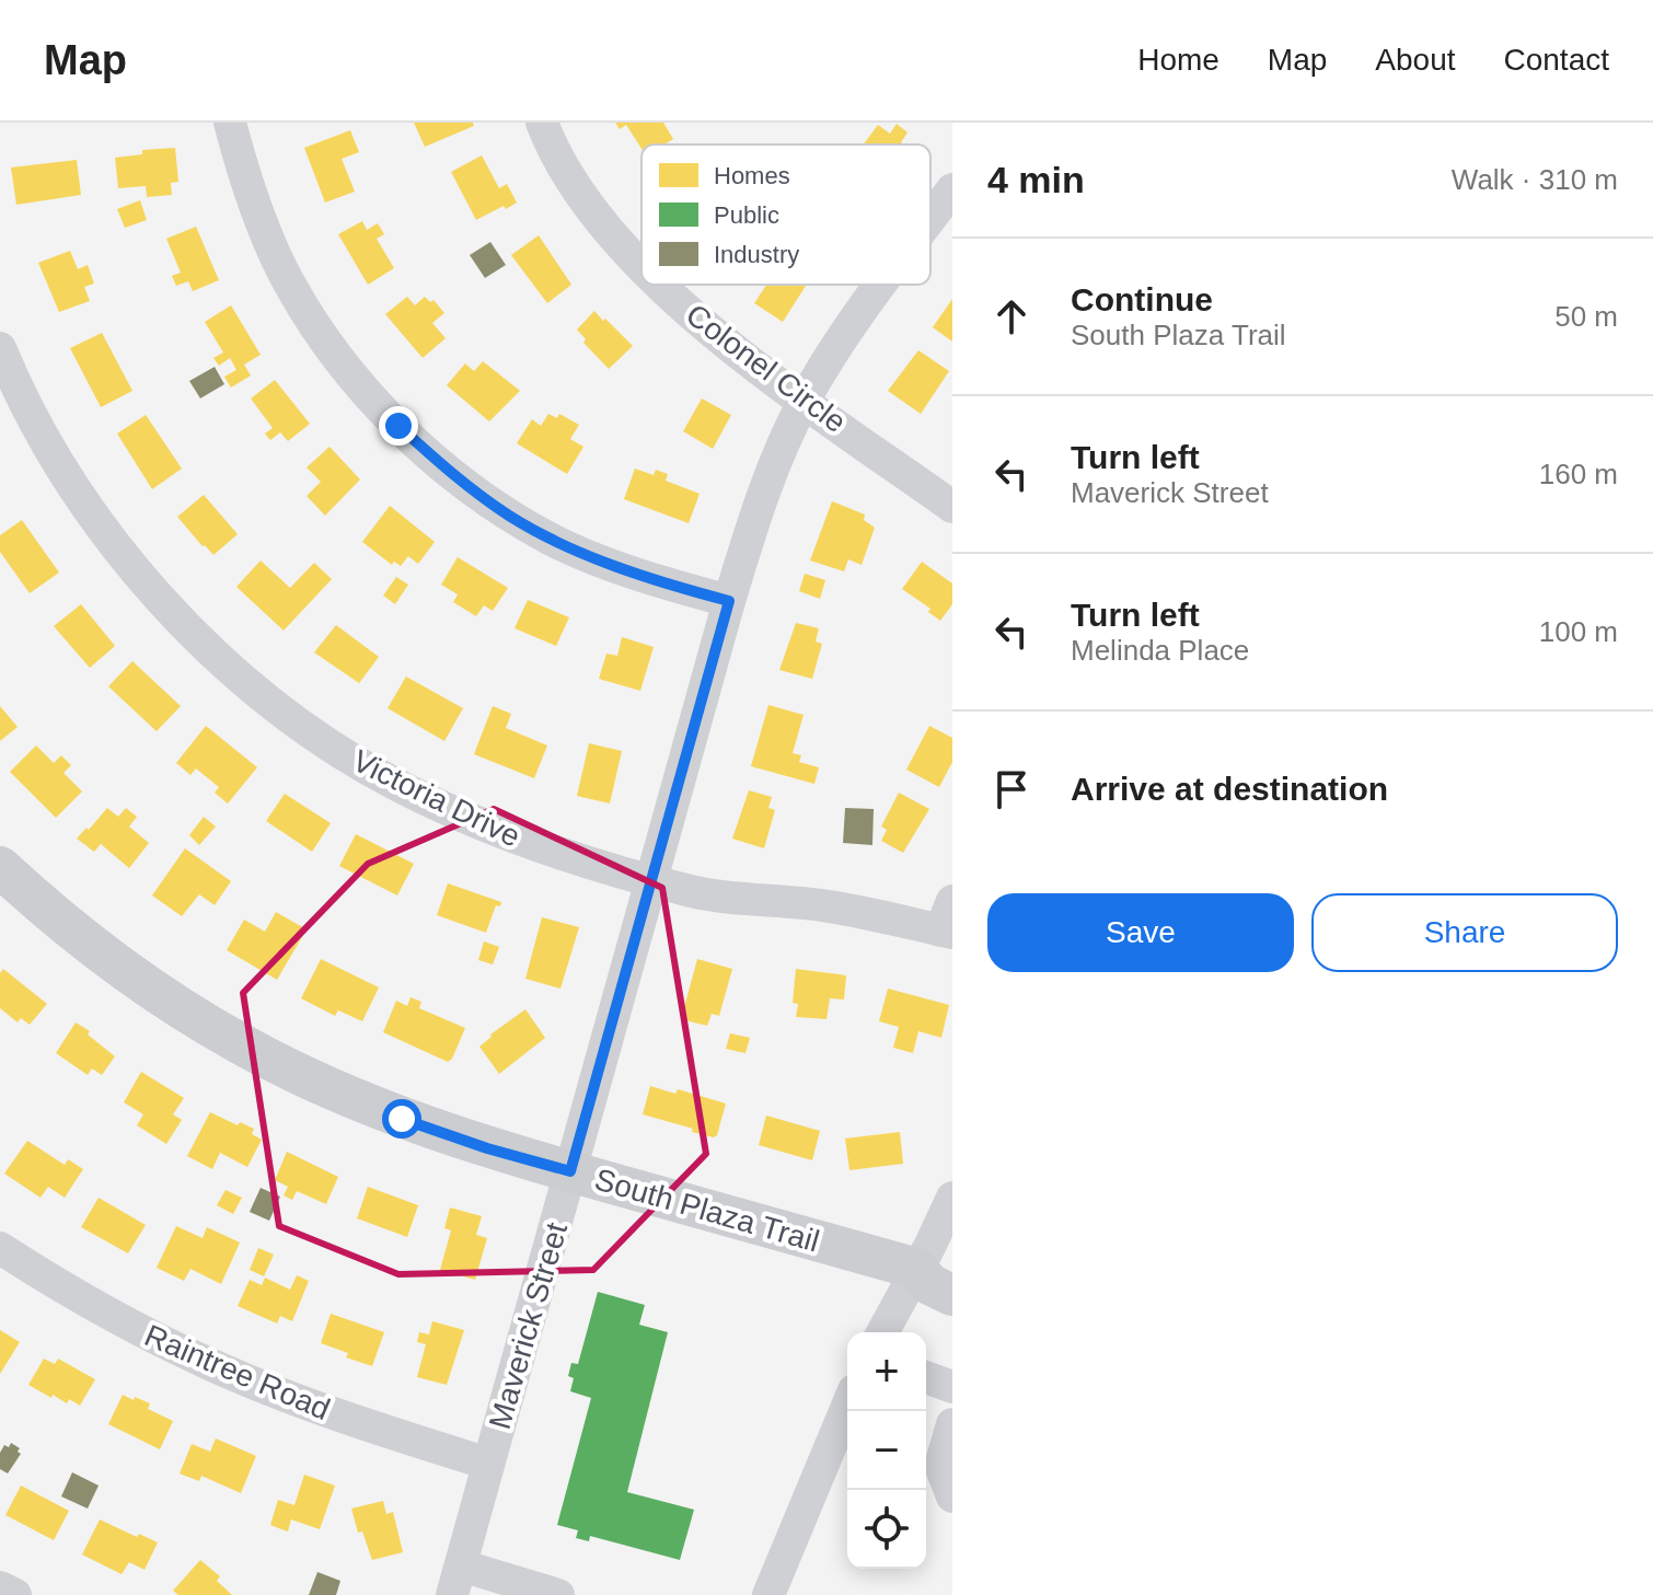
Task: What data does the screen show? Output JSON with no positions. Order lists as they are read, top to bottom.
{
  "streets": {
    "main road": ["South Plaza Trail"],
    "street": [
      "Colonel Circle",
      "Victoria Drive",
      "Maverick Street",
      "Raintree Road"
    ]
  },
  "crossings": [
    ["Colonel Circle", "Maverick Street"],
    ["Victoria Drive", "Maverick Street"],
    ["South Plaza Trail", "Maverick Street"],
    ["Maverick Street", "Raintree Road"]
  ],
  "legend": ["Homes", "Public", "Industry"],
  "page": {
    "header": "Map",
    "nav": [
      "Home",
      "Map",
      "About",
      "Contact"
    ],
    "heading": ["4 min", "Walk · 310 m"],
    "list": [
      ["Continue", "South Plaza Trail", "50 m"],
      ["Turn left", "Maverick Street", "160 m"],
      ["Turn left", "Melinda Place", "100 m"],
      "Arrive at destination"
    ],
    "buttons": ["Save", "Share"],
    "map_buttons": ["+", "−"]
  }
}
